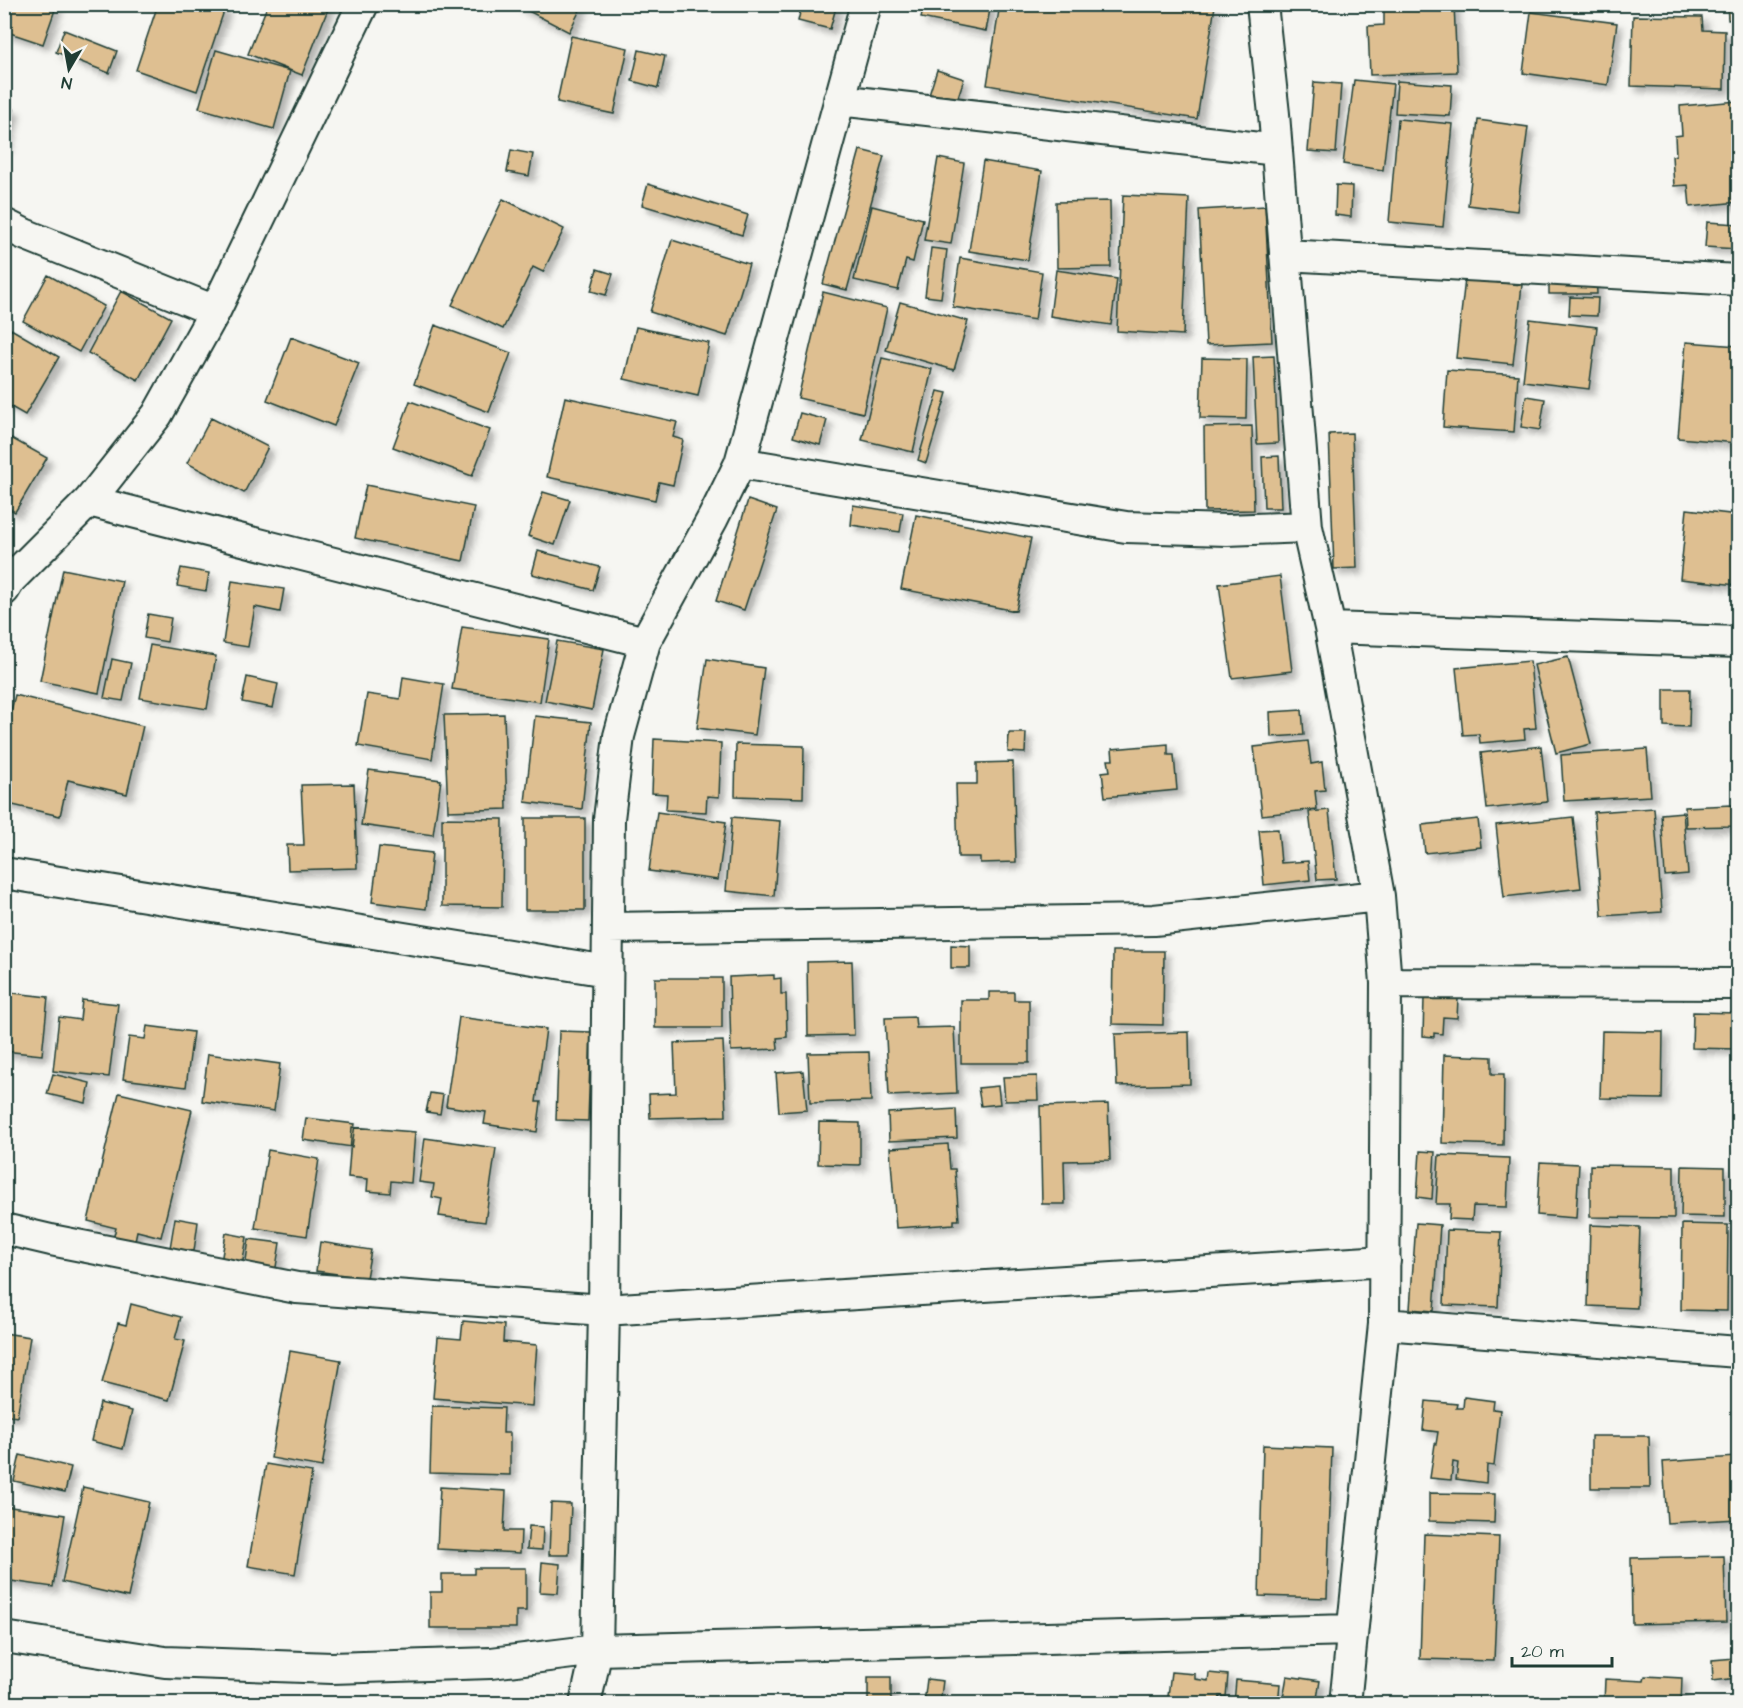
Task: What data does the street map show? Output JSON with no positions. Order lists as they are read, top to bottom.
{
  "scale_bar": "20 m",
  "north": "bottom"
}
